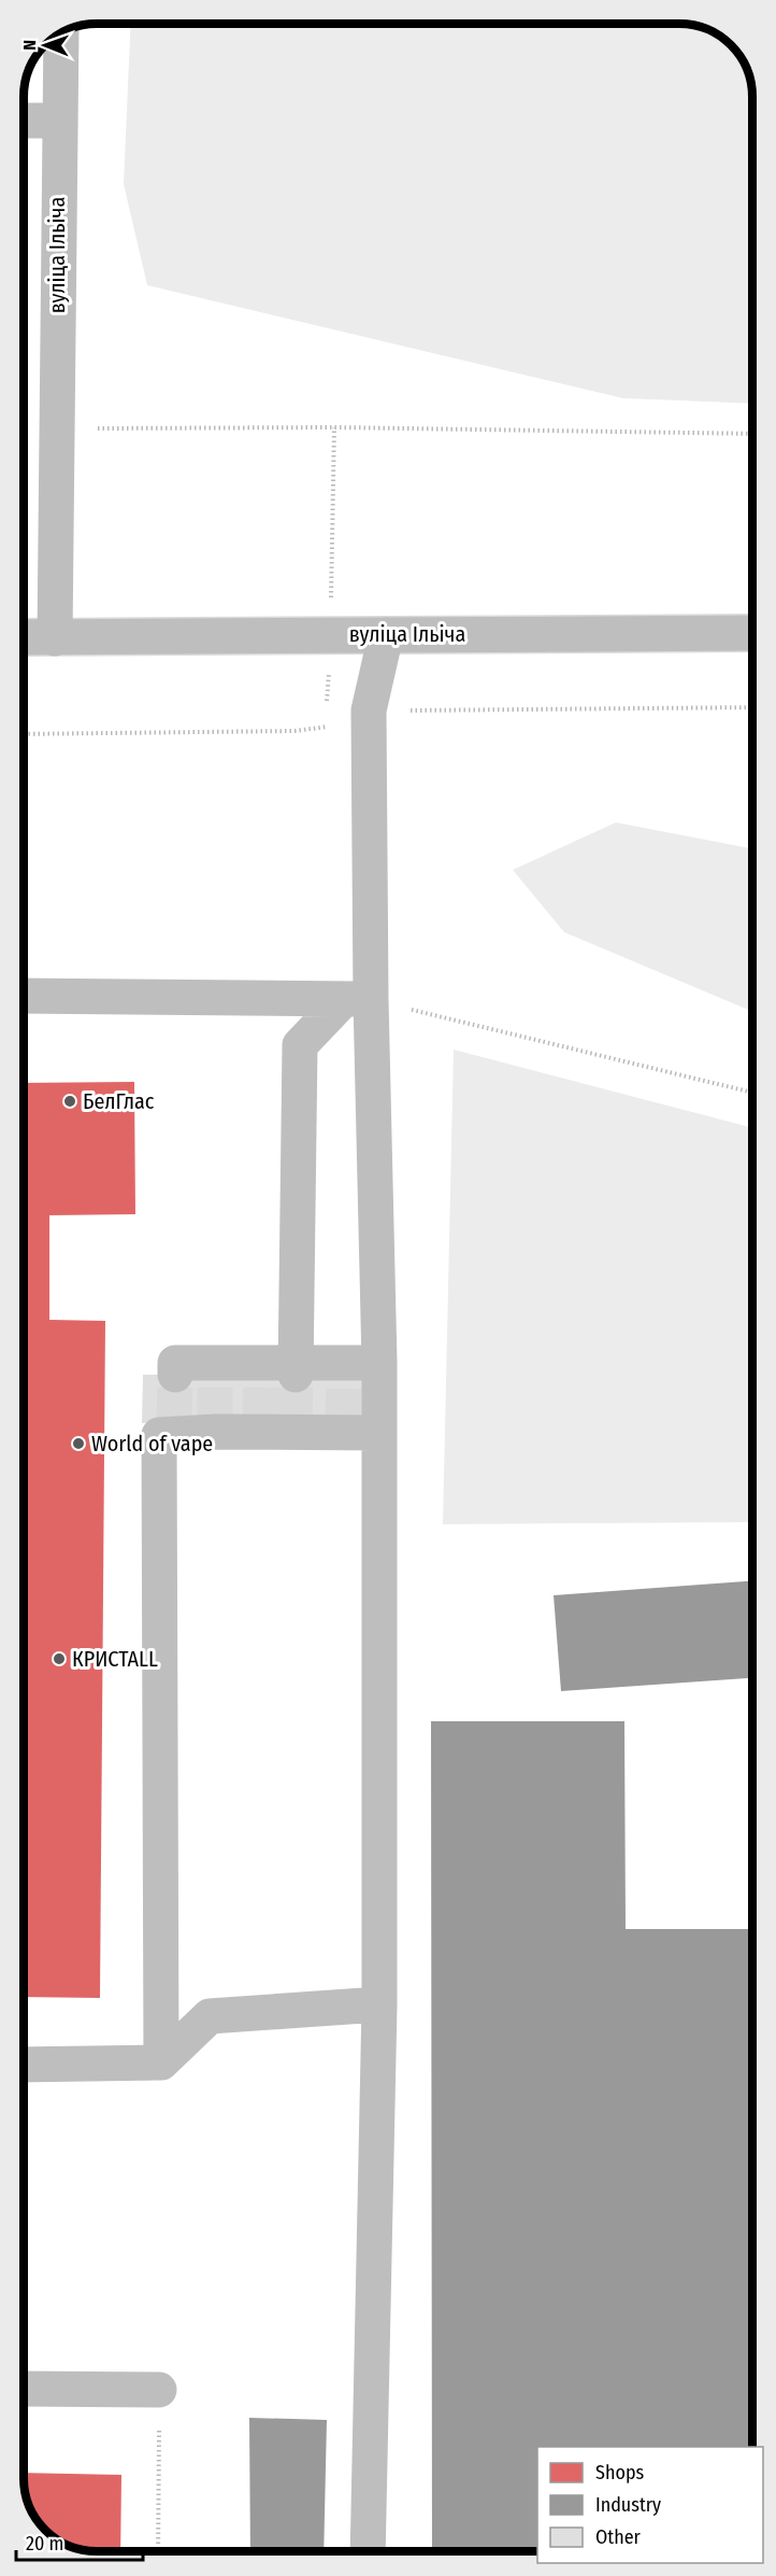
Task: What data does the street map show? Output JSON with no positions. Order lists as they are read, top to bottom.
{
  "streets": {
    "main road": ["вуліца Ільіча"]
  },
  "places": ["БелГлас", "World of vape", "КРИСТАLL"],
  "legend": ["Shops", "Industry", "Other"],
  "scale_bar": "20 m",
  "north": "left"
}
